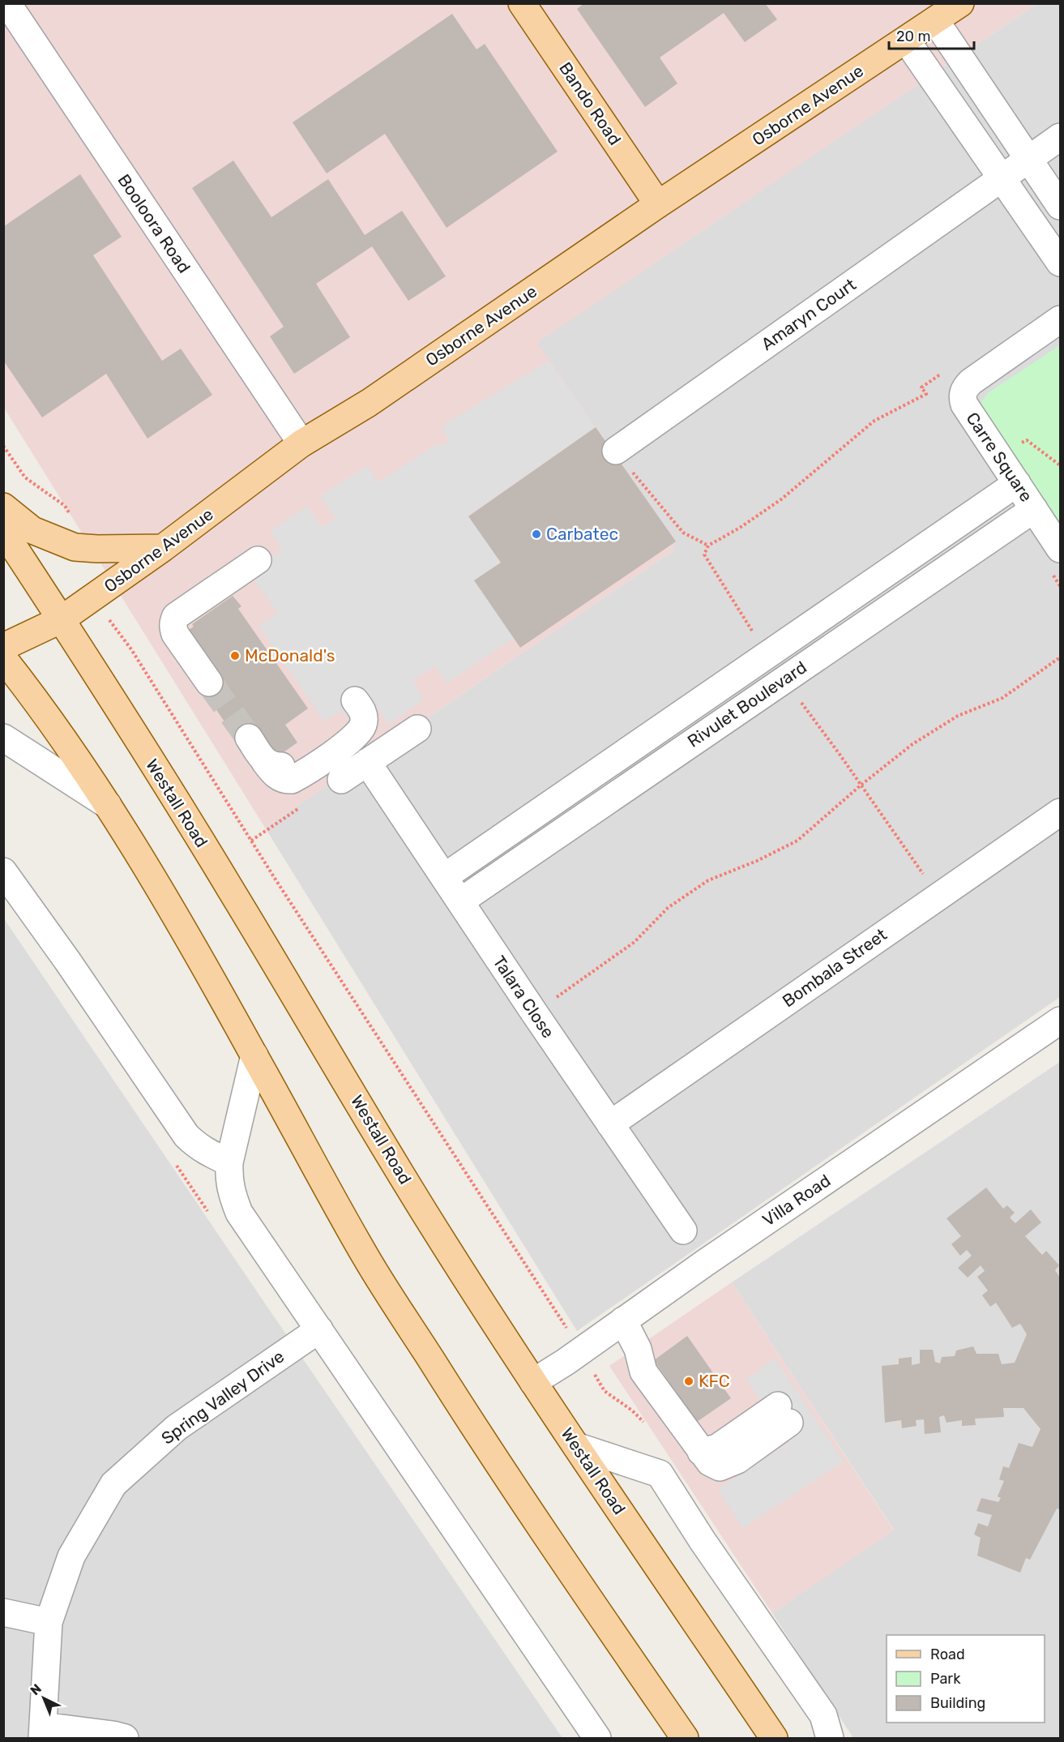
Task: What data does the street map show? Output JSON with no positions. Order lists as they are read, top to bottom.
{
  "streets": {
    "main road": ["Bando Road", "Osborne Avenue", "Westall Road"],
    "street": [
      "Booloora Road",
      "Amaryn Court",
      "Carre Square",
      "Rivulet Boulevard",
      "Bombala Street",
      "Talara Close",
      "Villa Road",
      "Spring Valley Drive"
    ]
  },
  "crossings": [
    ["Bando Road", "Osborne Avenue"],
    ["Osborne Avenue", "Booloora Road"],
    ["Osborne Avenue", "Westall Road"],
    ["Carre Square", "Rivulet Boulevard"],
    ["Rivulet Boulevard", "Talara Close"],
    ["Westall Road", "Villa Road"],
    ["Bombala Street", "Talara Close"]
  ],
  "places": ["Carbatec", "McDonald's", "KFC"],
  "legend": ["Road", "Park", "Building"],
  "scale_bar": "20 m",
  "north": "top left"
}
